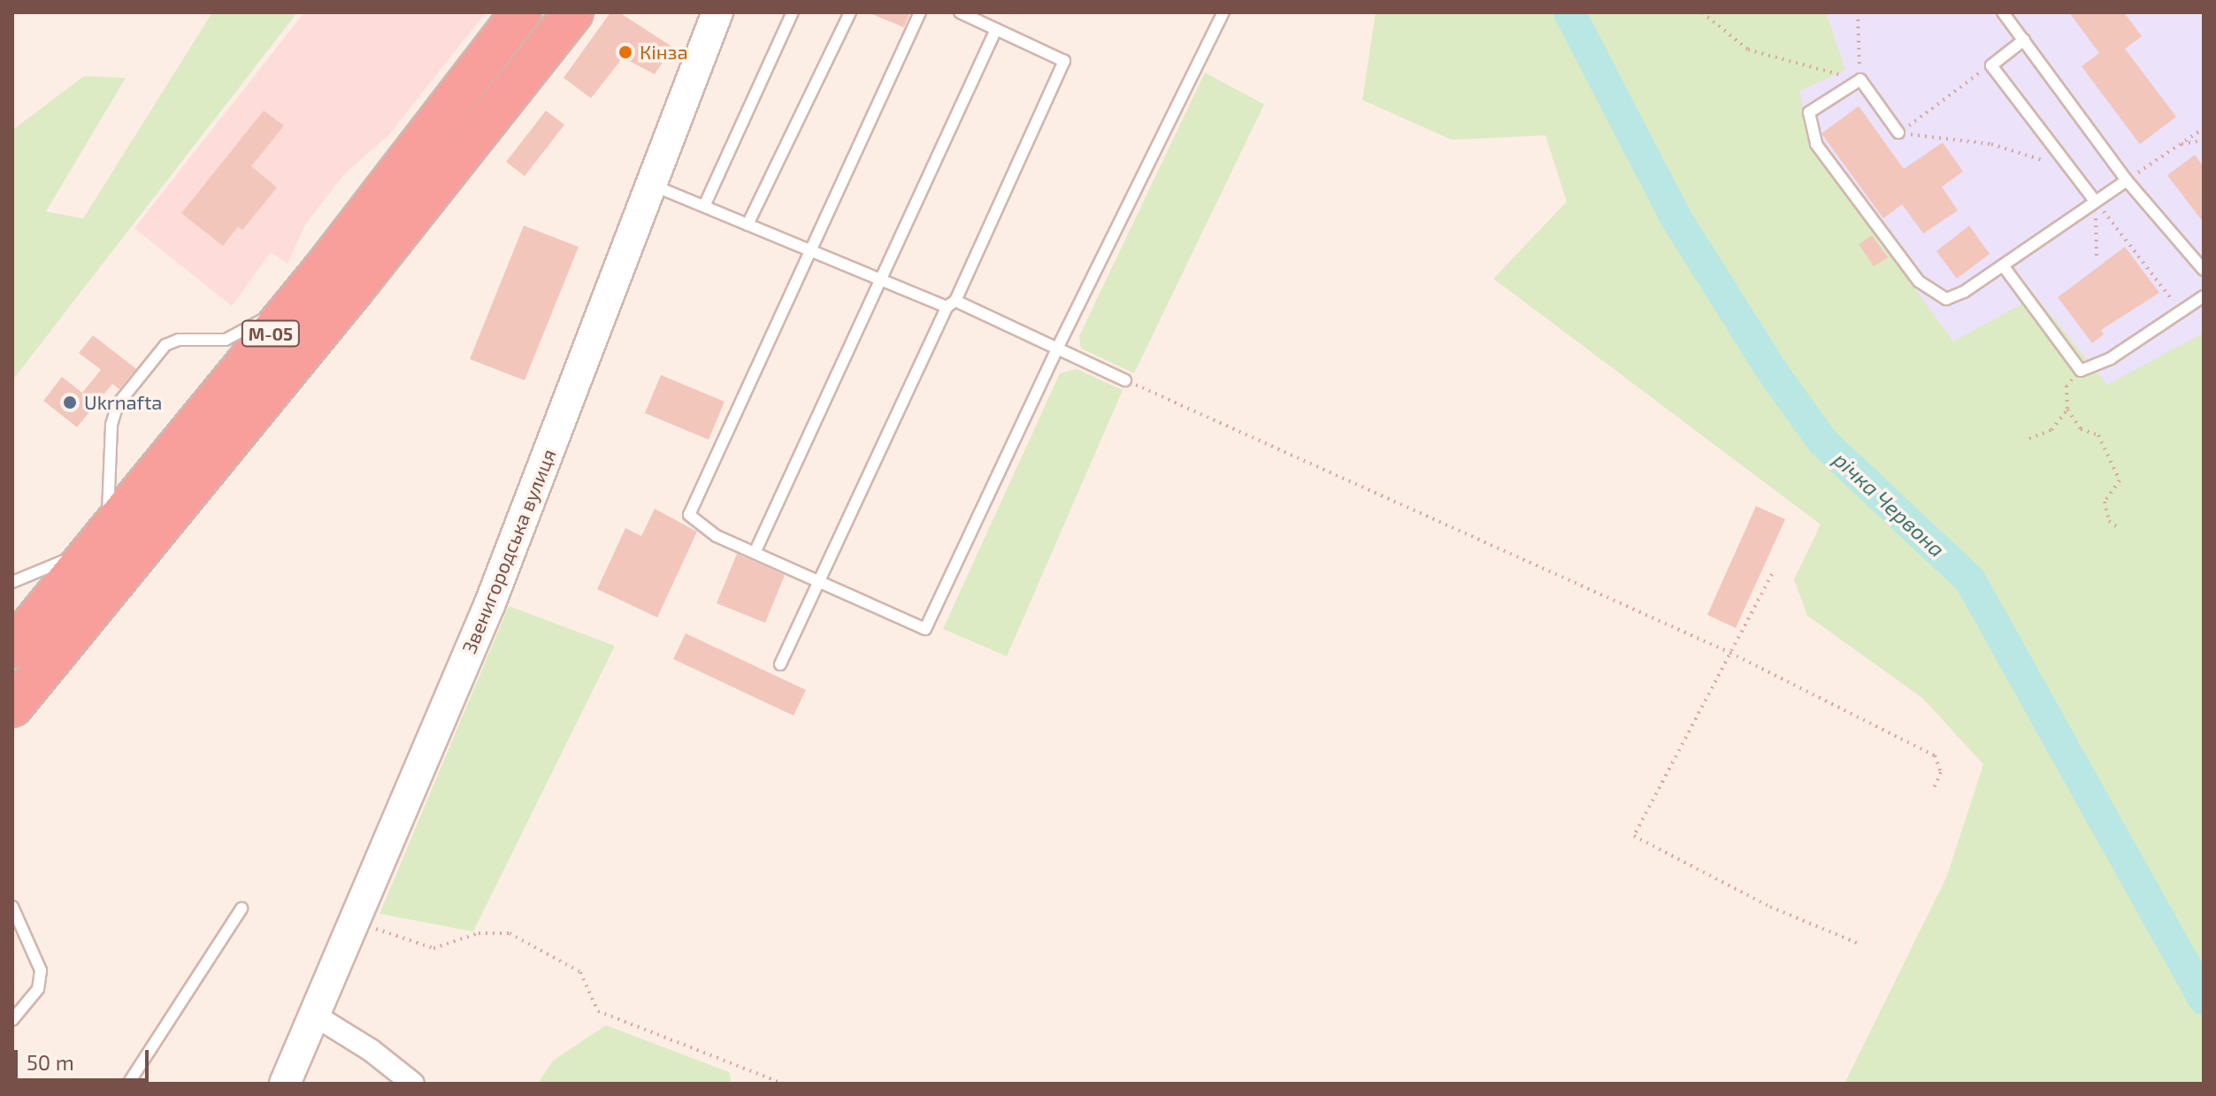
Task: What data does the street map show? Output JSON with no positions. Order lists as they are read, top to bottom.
{
  "streets": {
    "highway": ["М-05"],
    "street": ["Звенигородська вулиця"]
  },
  "water": ["річка Червона"],
  "places": ["Кінза", "Ukrnafta"],
  "scale_bar": "50 m"
}
